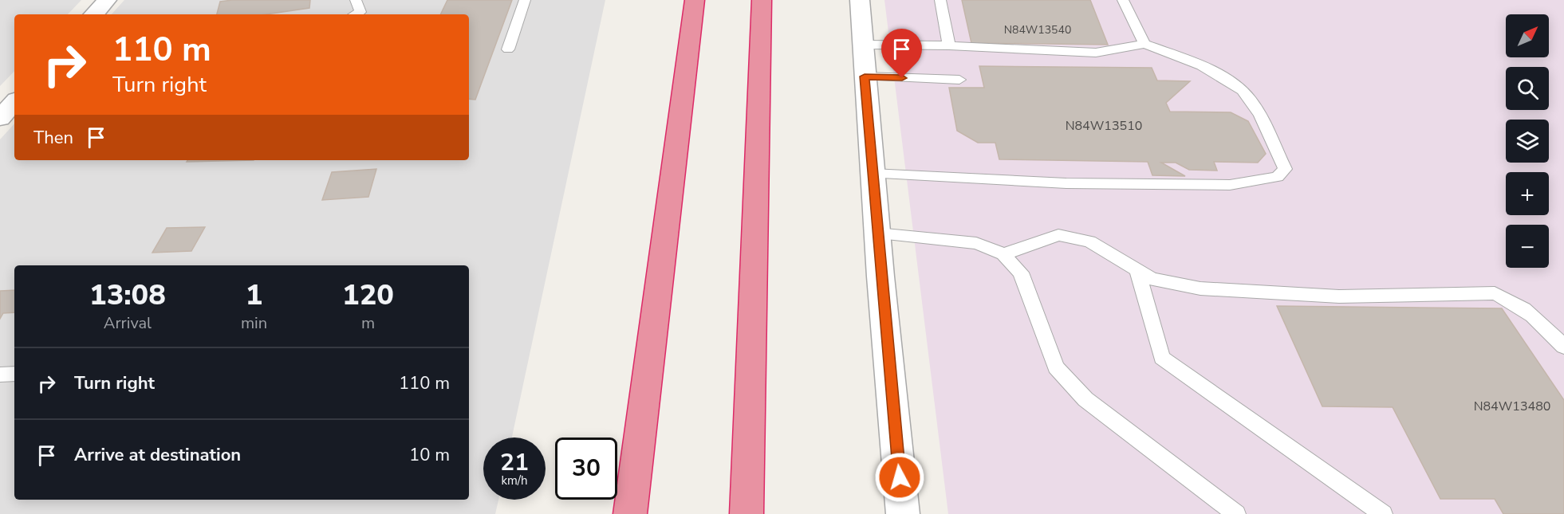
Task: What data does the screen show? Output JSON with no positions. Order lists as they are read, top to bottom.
{
  "house_numbers": ["N84W13540", "N84W13510", "N84W13480"],
  "north": "top right",
  "page": {
    "map_buttons": ["+", "−"],
    "turn": ["110 m", "Turn right"],
    "then": "Then",
    "eta": [
      "13:08",
      "Arrival",
      "1",
      "min",
      "120",
      "m"
    ],
    "list": [
      {
        "name": "Turn right",
        "value": "110 m"
      },
      {
        "name": "Arrive at destination",
        "value": "10 m"
      }
    ],
    "speed": "21 km/h",
    "limit": "30"
  }
}
